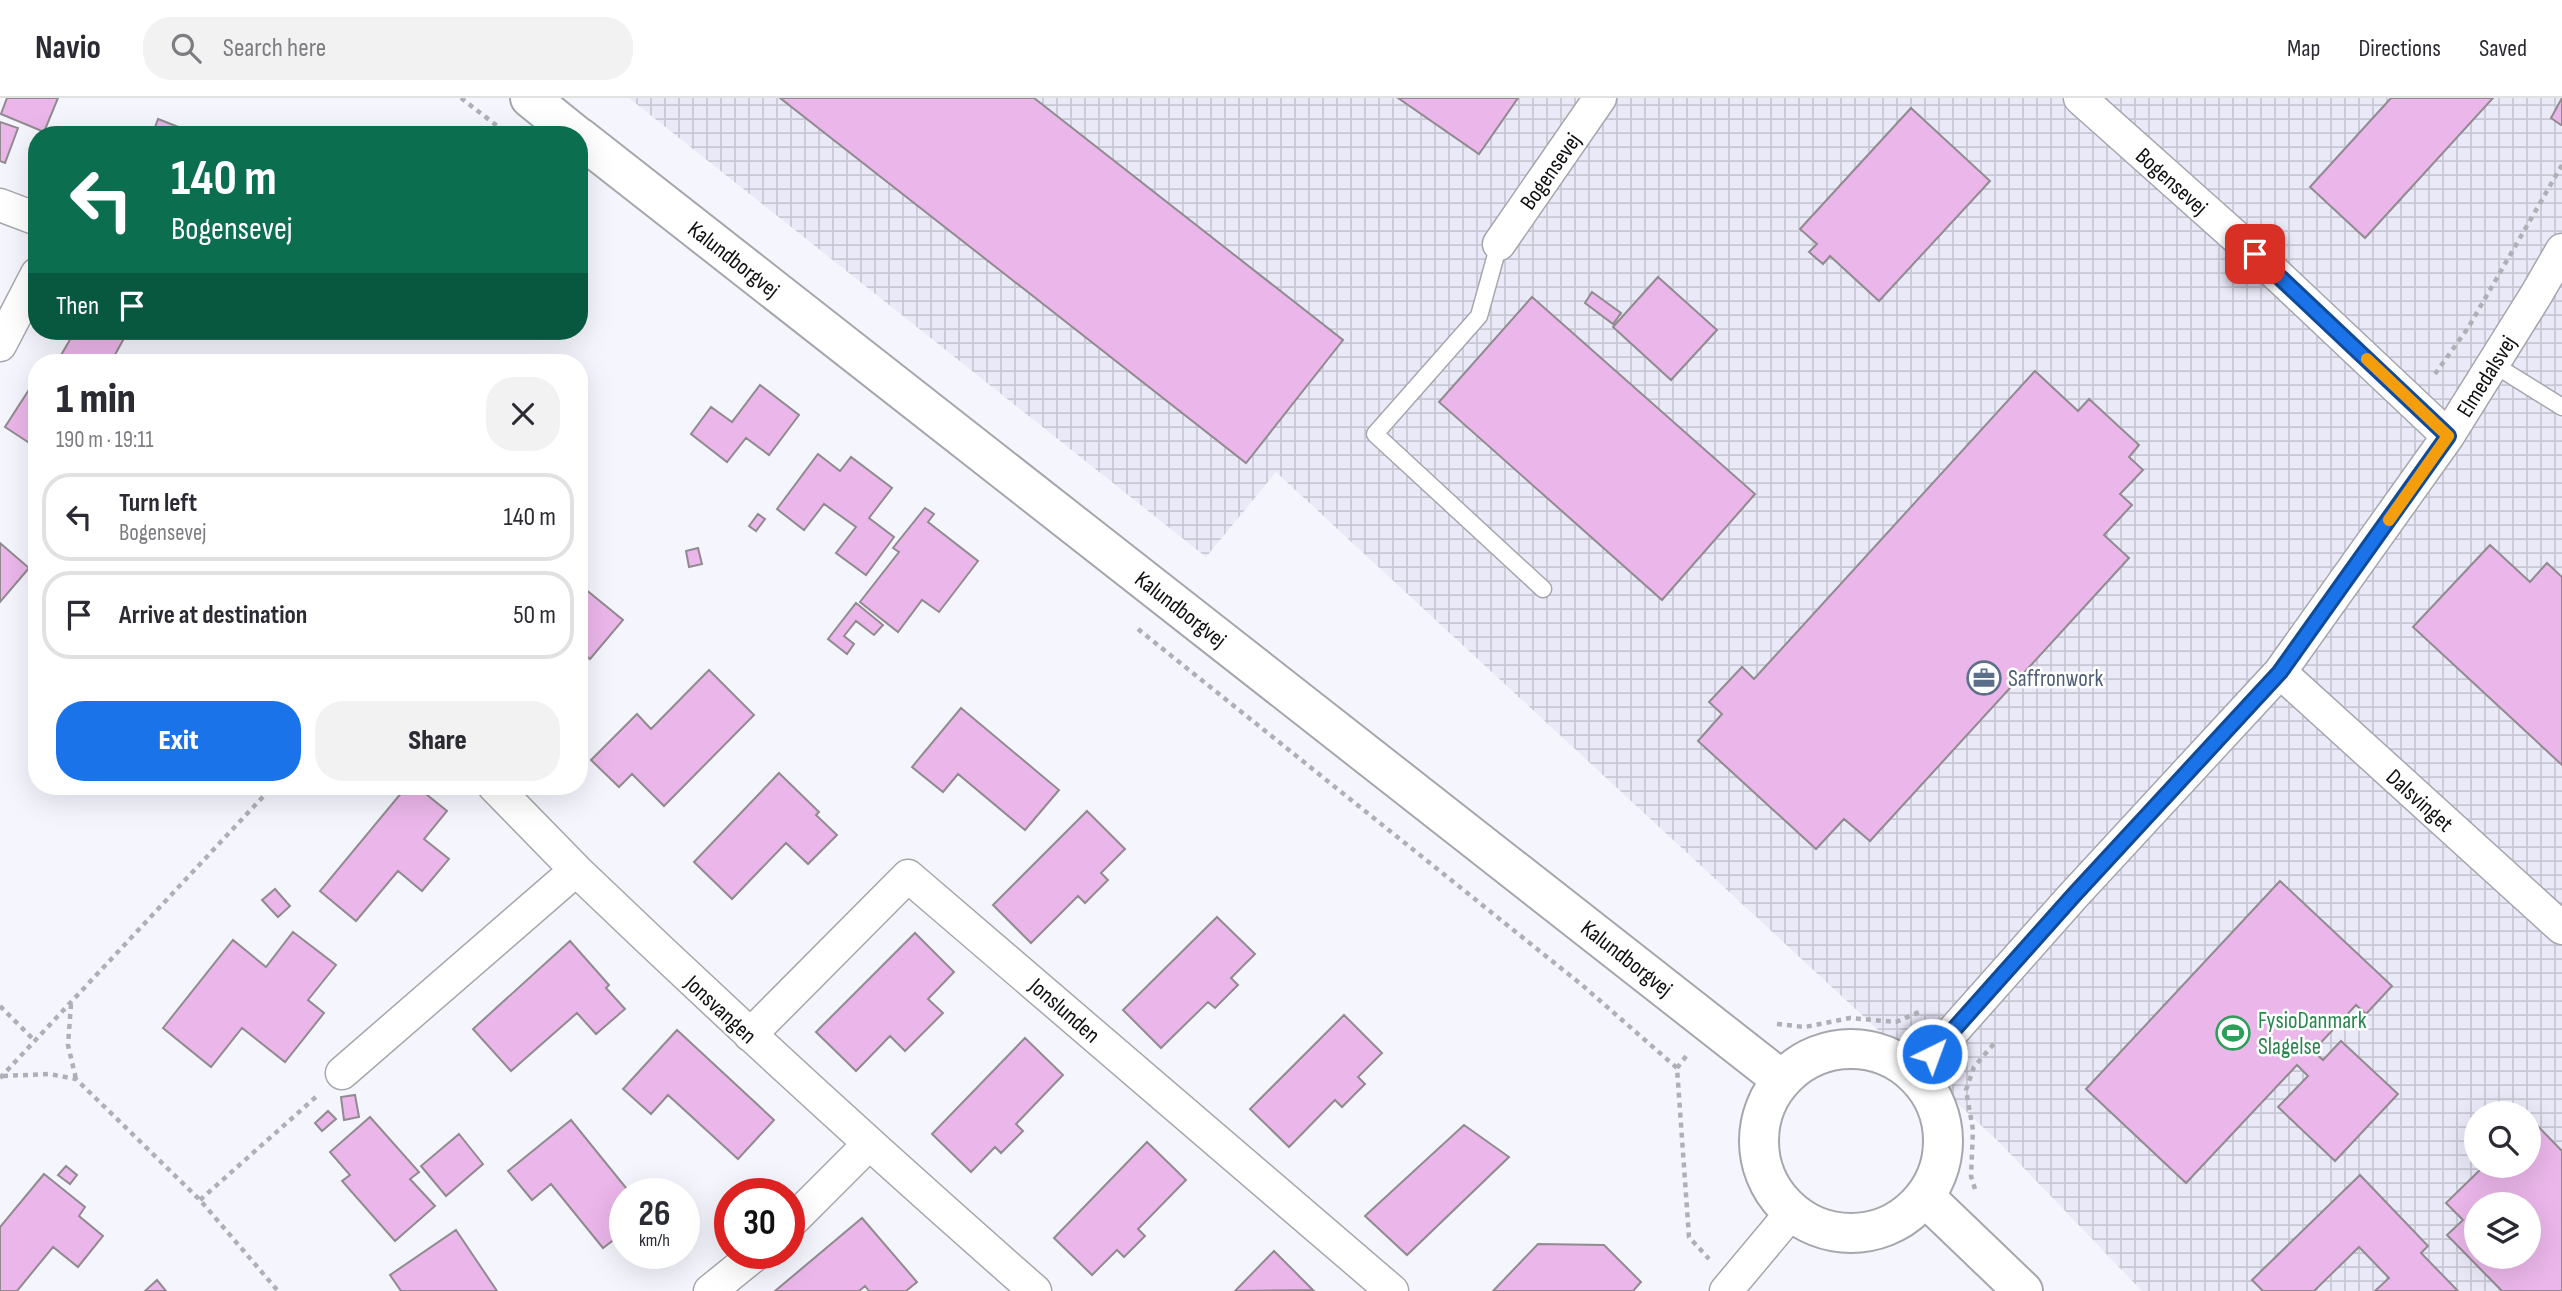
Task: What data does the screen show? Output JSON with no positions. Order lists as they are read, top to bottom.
{
  "streets": {
    "street": [
      "Bogensevej",
      "Kalundborgvej",
      "Elmedalsvej",
      "Dalsvinget",
      "Jonsvangen",
      "Jonslunden"
    ]
  },
  "crossings": [
    ["Bogensevej", "Elmedalsvej"],
    ["Kalundborgvej", "Elmedalsvej"],
    ["Elmedalsvej", "Dalsvinget"],
    ["Jonsvangen", "Jonslunden"]
  ],
  "places": {
    "office": ["Saffronwork"],
    "sports": ["FysioDanmark Slagelse"]
  },
  "page": {
    "header": "Navio",
    "search": "Search here",
    "nav": ["Map", "Directions", "Saved"],
    "turn": ["140 m", "Bogensevej"],
    "then": "Then",
    "heading": ["1 min", "190 m · 19:11"],
    "list": [
      {
        "name": "Turn left",
        "note": "Bogensevej",
        "value": "140 m"
      },
      {
        "name": "Arrive at destination",
        "value": "50 m"
      }
    ],
    "buttons": ["Exit", "Share"],
    "speed": "26 km/h",
    "limit": "30"
  }
}
